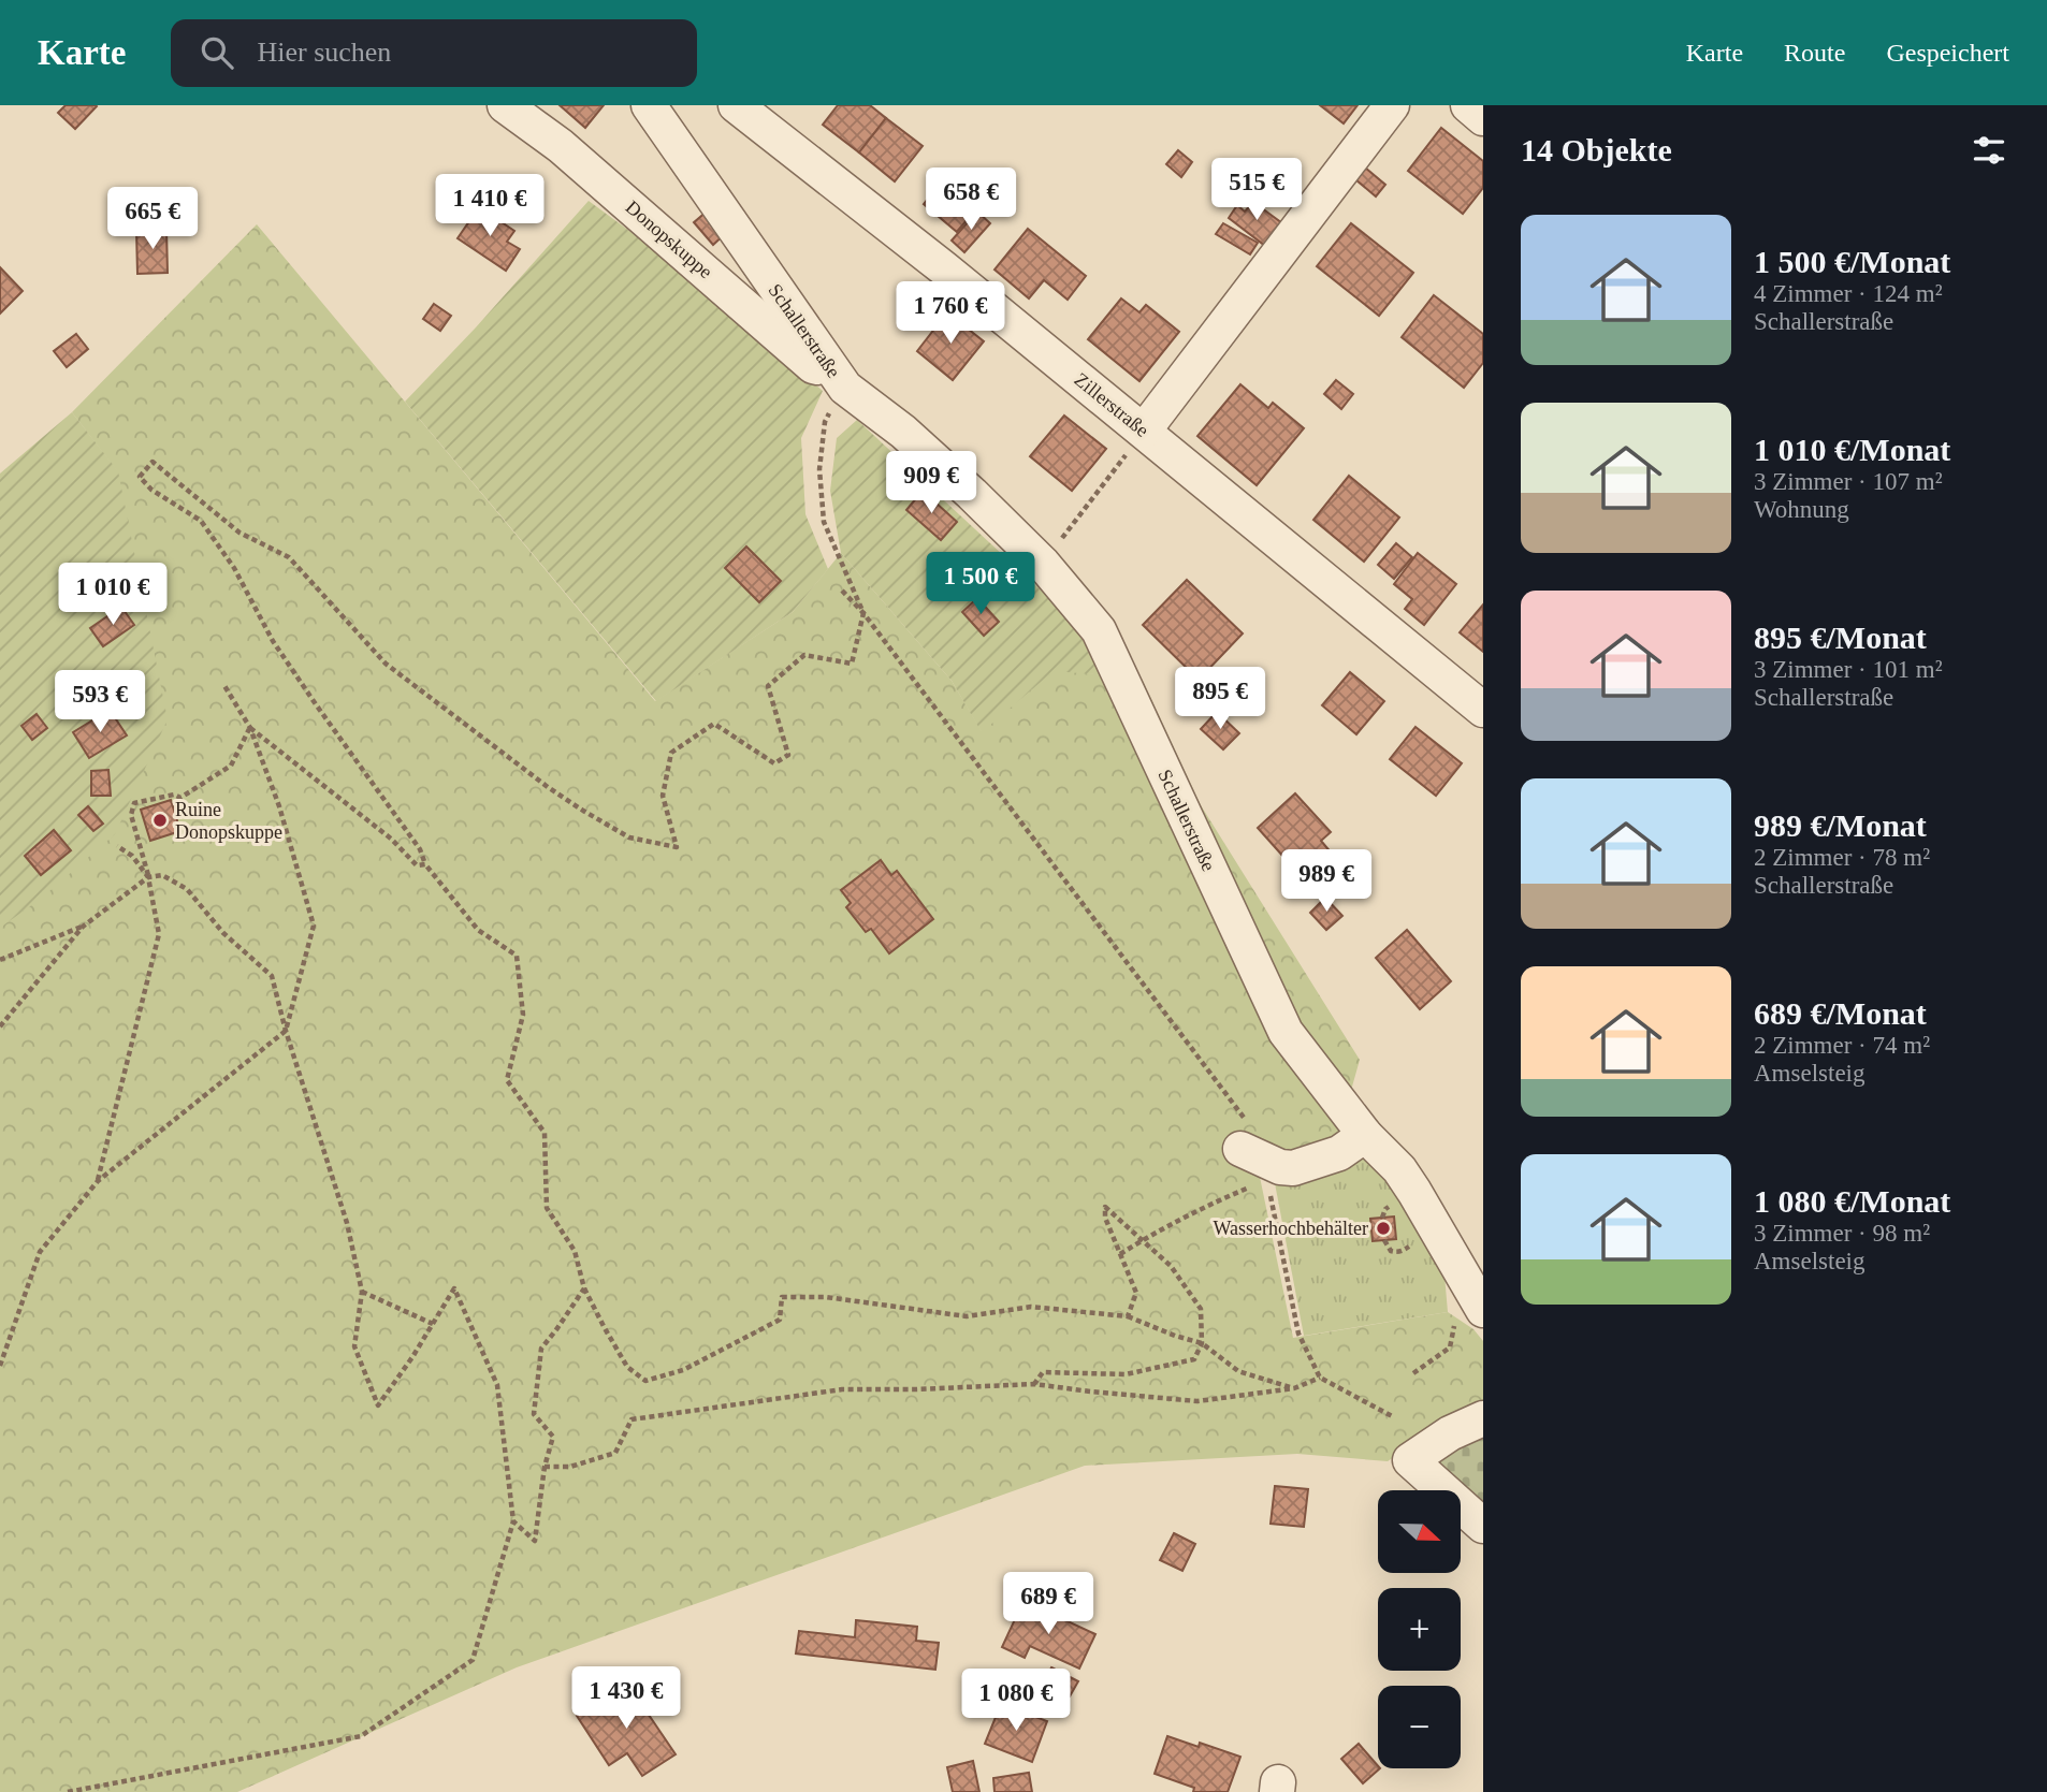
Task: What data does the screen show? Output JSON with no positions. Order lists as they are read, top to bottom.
{
  "streets": {
    "street": ["Donopskuppe", "Schallerstraße", "Zillerstraße"]
  },
  "crossings": [
    ["Donopskuppe", "Schallerstraße"]
  ],
  "places": ["Ruine Donopskuppe", "Wasserhochbehälter"],
  "north": "right",
  "page": {
    "header": "Karte",
    "search": "Hier suchen",
    "nav": ["Karte", "Route", "Gespeichert"],
    "heading": "14 Objekte",
    "price": [
      "515 €",
      "658 €",
      "1 410 €",
      "665 €",
      "1 760 €",
      "909 €",
      "1 500 €",
      "1 010 €",
      "895 €",
      "593 €",
      "989 €",
      "689 €",
      "1 430 €",
      "1 080 €"
    ],
    "list": [
      {
        "name": "1 500 €/Monat",
        "note": "4 Zimmer · 124 m² · Schallerstraße"
      },
      {
        "name": "1 010 €/Monat",
        "note": "3 Zimmer · 107 m² · Wohnung"
      },
      {
        "name": "895 €/Monat",
        "note": "3 Zimmer · 101 m² · Schallerstraße"
      },
      {
        "name": "989 €/Monat",
        "note": "2 Zimmer · 78 m² · Schallerstraße"
      },
      {
        "name": "689 €/Monat",
        "note": "2 Zimmer · 74 m² · Amselsteig"
      },
      {
        "name": "1 080 €/Monat",
        "note": "3 Zimmer · 98 m² · Amselsteig"
      }
    ],
    "map_buttons": ["+", "−"]
  }
}
